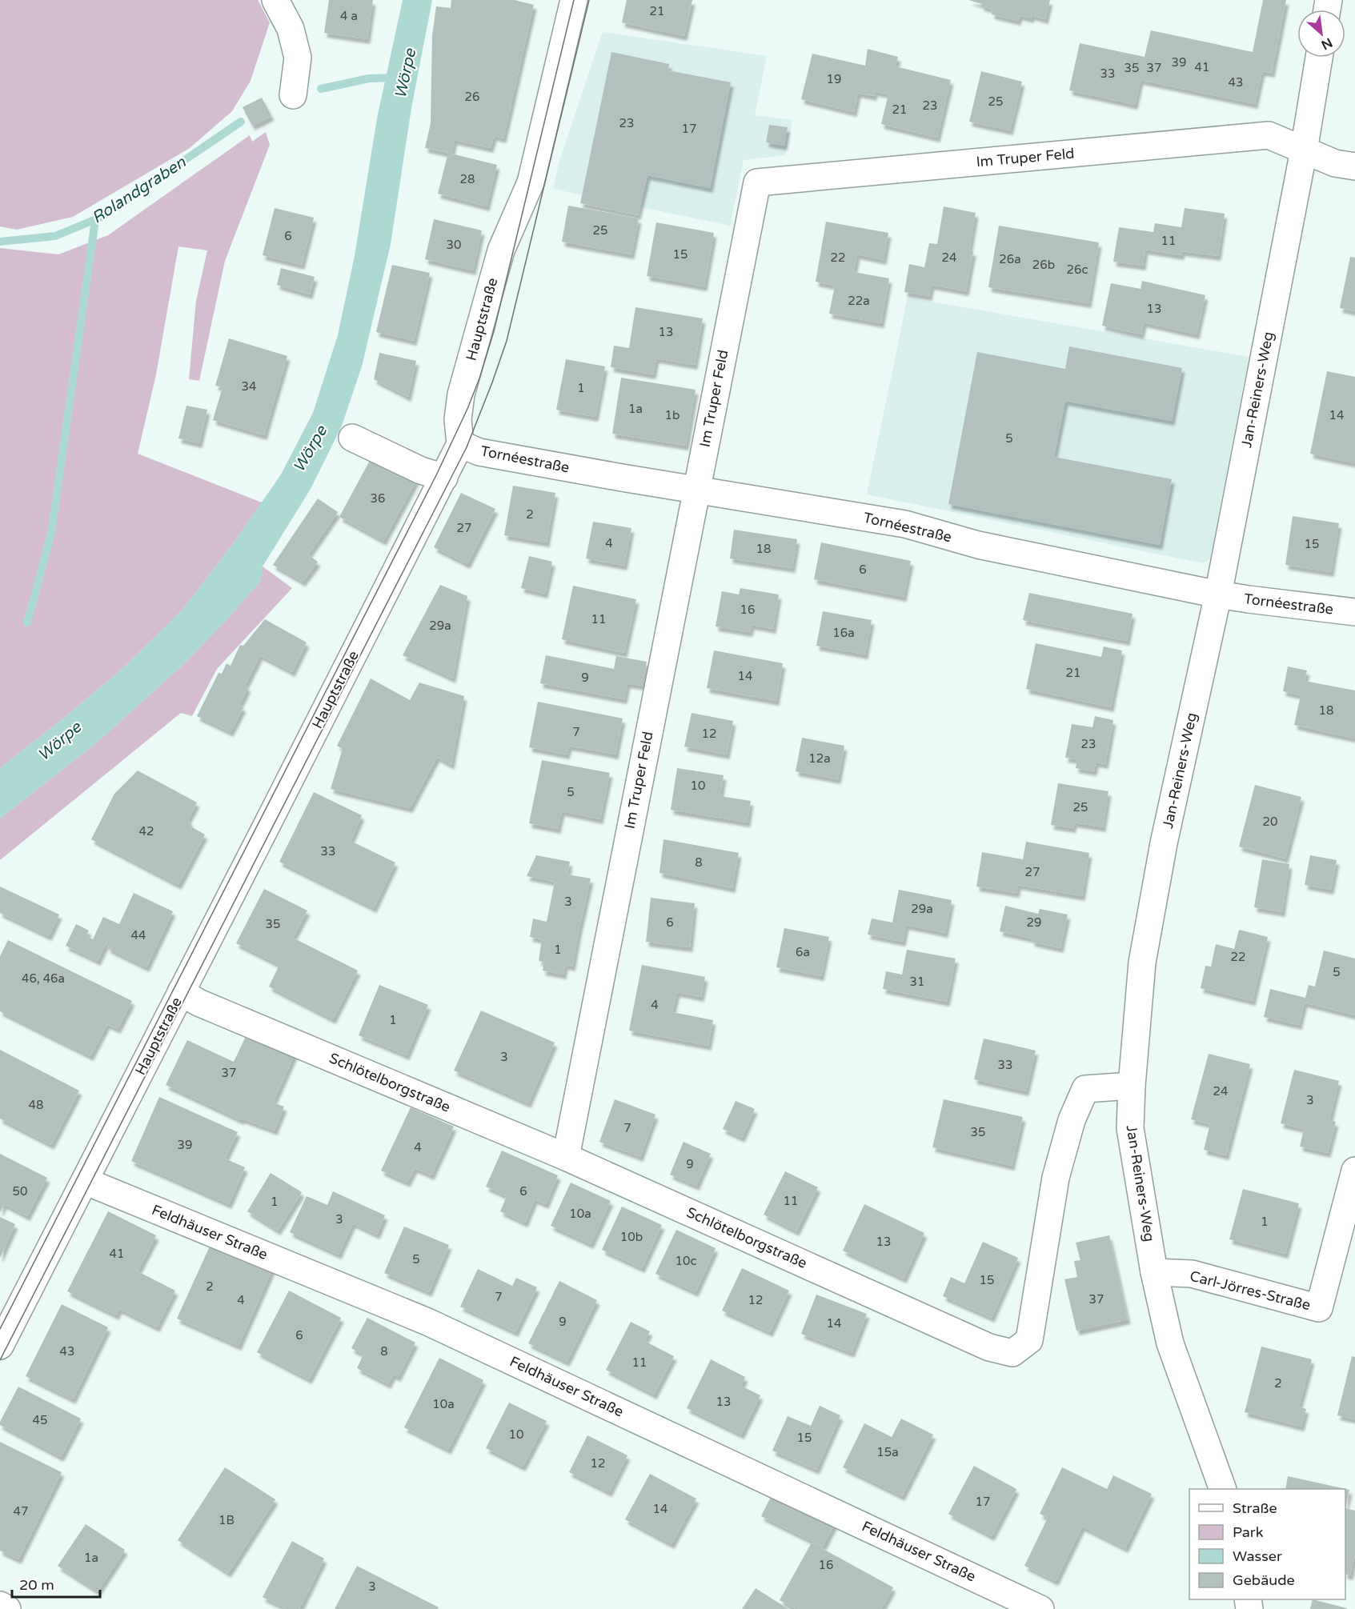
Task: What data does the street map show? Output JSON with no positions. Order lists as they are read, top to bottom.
{
  "streets": {
    "street": [
      "Im Truper Feld",
      "Hauptstraße",
      "Jan-Reiners-Weg",
      "Tornéestraße",
      "Schlötelborgstraße",
      "Feldhäuser Straße",
      "Carl-Jörres-Straße"
    ]
  },
  "crossings": [
    ["Im Truper Feld", "Jan-Reiners-Weg"],
    ["Im Truper Feld", "Tornéestraße"],
    ["Im Truper Feld", "Schlötelborgstraße"],
    ["Hauptstraße", "Tornéestraße"],
    ["Hauptstraße", "Schlötelborgstraße"],
    ["Hauptstraße", "Feldhäuser Straße"],
    ["Jan-Reiners-Weg", "Tornéestraße"],
    ["Jan-Reiners-Weg", "Schlötelborgstraße"],
    ["Jan-Reiners-Weg", "Carl-Jörres-Straße"]
  ],
  "water": ["Wörpe", "Rolandgraben"],
  "house_numbers": [
    "21",
    "4 a",
    "39",
    "41",
    "35",
    "37",
    "33",
    "19",
    "43",
    "26",
    "25",
    "23",
    "21",
    "23",
    "17",
    "28",
    "25",
    "6",
    "11",
    "30",
    "15",
    "22",
    "24",
    "26a",
    "26b",
    "26c",
    "22a",
    "13",
    "13",
    "34",
    "1",
    "1a",
    "1b",
    "14",
    "5",
    "36",
    "2",
    "27",
    "4",
    "15",
    "18",
    "6",
    "16",
    "11",
    "29a",
    "16a",
    "21",
    "14",
    "9",
    "18",
    "7",
    "12",
    "23",
    "12a",
    "10",
    "5",
    "25",
    "20",
    "42",
    "33",
    "8",
    "27",
    "3",
    "29a",
    "6",
    "29",
    "35",
    "44",
    "1",
    "6a",
    "22",
    "5",
    "46, 46a",
    "31",
    "4",
    "1",
    "3",
    "33",
    "37",
    "24",
    "3",
    "48",
    "7",
    "35",
    "39",
    "4",
    "9",
    "50",
    "6",
    "11",
    "1",
    "10a",
    "3",
    "1",
    "10b",
    "13",
    "41",
    "5",
    "10c",
    "15",
    "2",
    "7",
    "37",
    "4",
    "12",
    "9",
    "14",
    "6",
    "43",
    "8",
    "11",
    "2",
    "13",
    "10a",
    "45",
    "10",
    "15",
    "15a",
    "12",
    "17",
    "14",
    "47",
    "1B",
    "1a",
    "16",
    "3"
  ],
  "legend": [
    "Straße",
    "Park",
    "Wasser",
    "Gebäude"
  ],
  "scale_bar": "20 m",
  "north": "bottom right"
}
